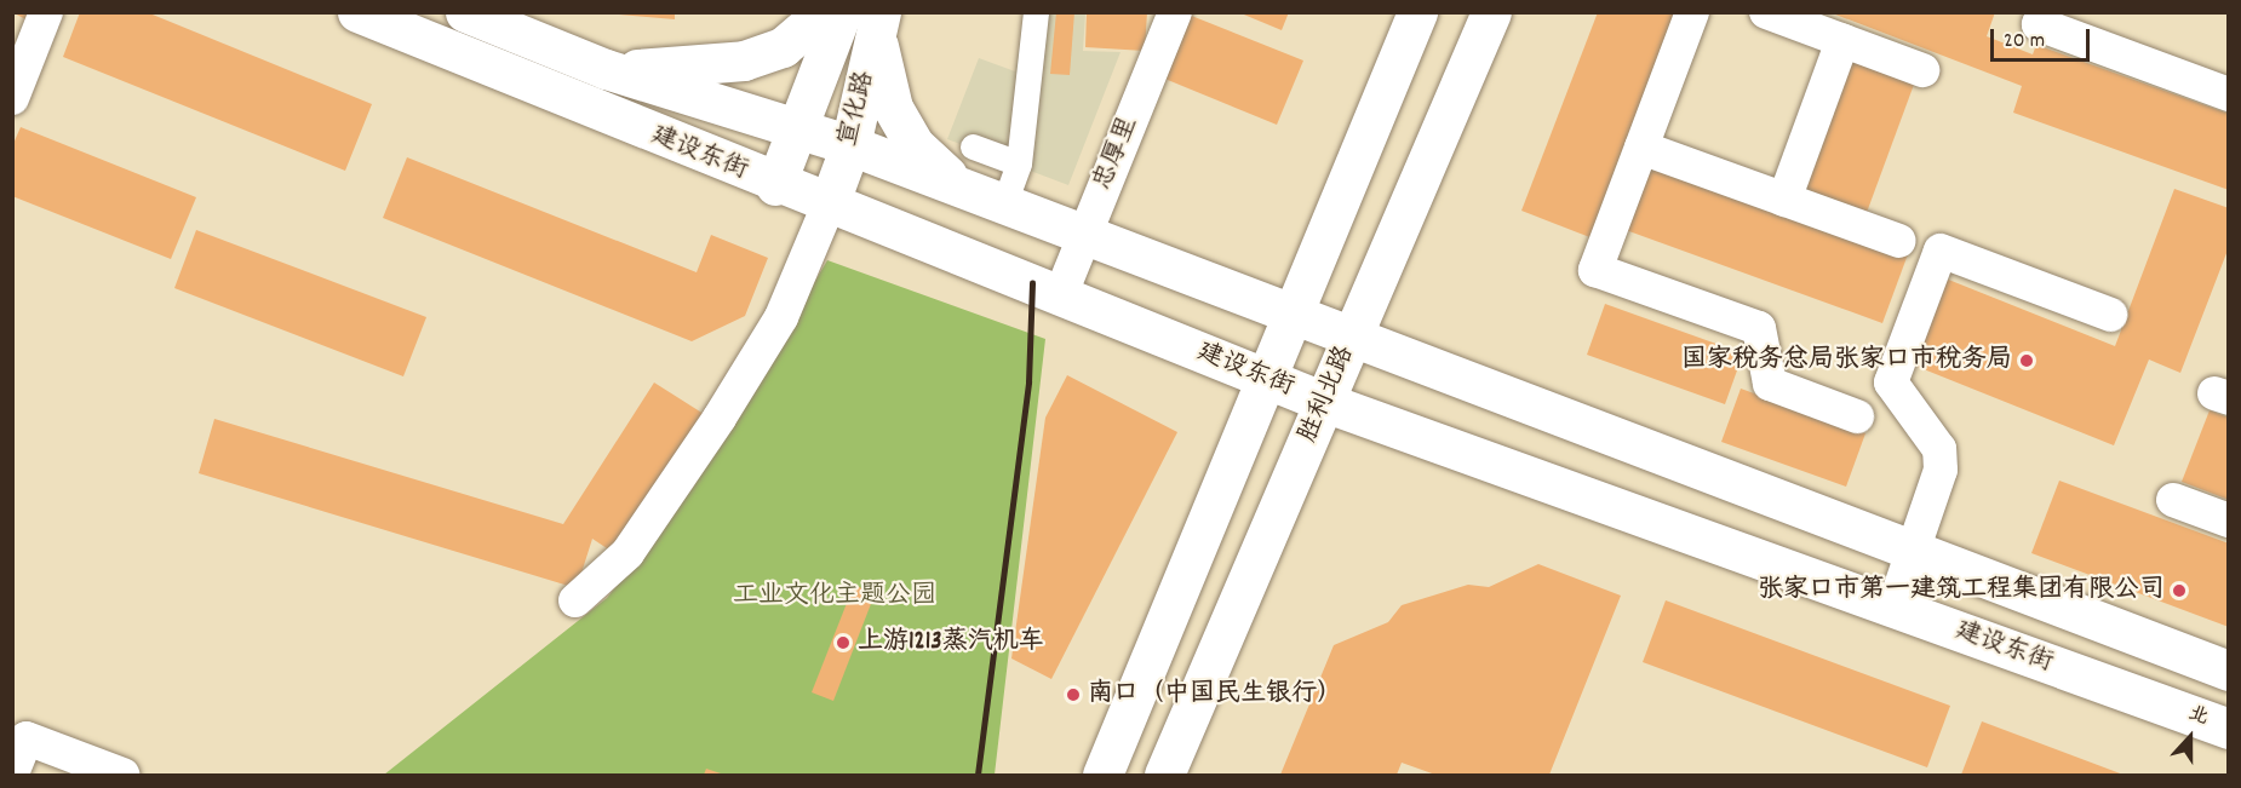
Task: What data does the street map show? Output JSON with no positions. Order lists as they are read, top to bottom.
{
  "streets": {
    "main road": ["宣化路", "建设东街", "胜利北路"],
    "street": ["忠厚里"]
  },
  "crossings": [
    ["宣化路", "建设东街"],
    ["建设东街", "忠厚里"],
    ["建设东街", "胜利北路"]
  ],
  "parks": ["工业文化主题公园"],
  "places": [
    "国家税务总局张家口市税务局",
    "张家口市第一建筑工程集团有限公司",
    "上游1213蒸汽机车",
    "南口（中国民生银行）"
  ],
  "scale_bar": "20 m",
  "north": "top"
}
